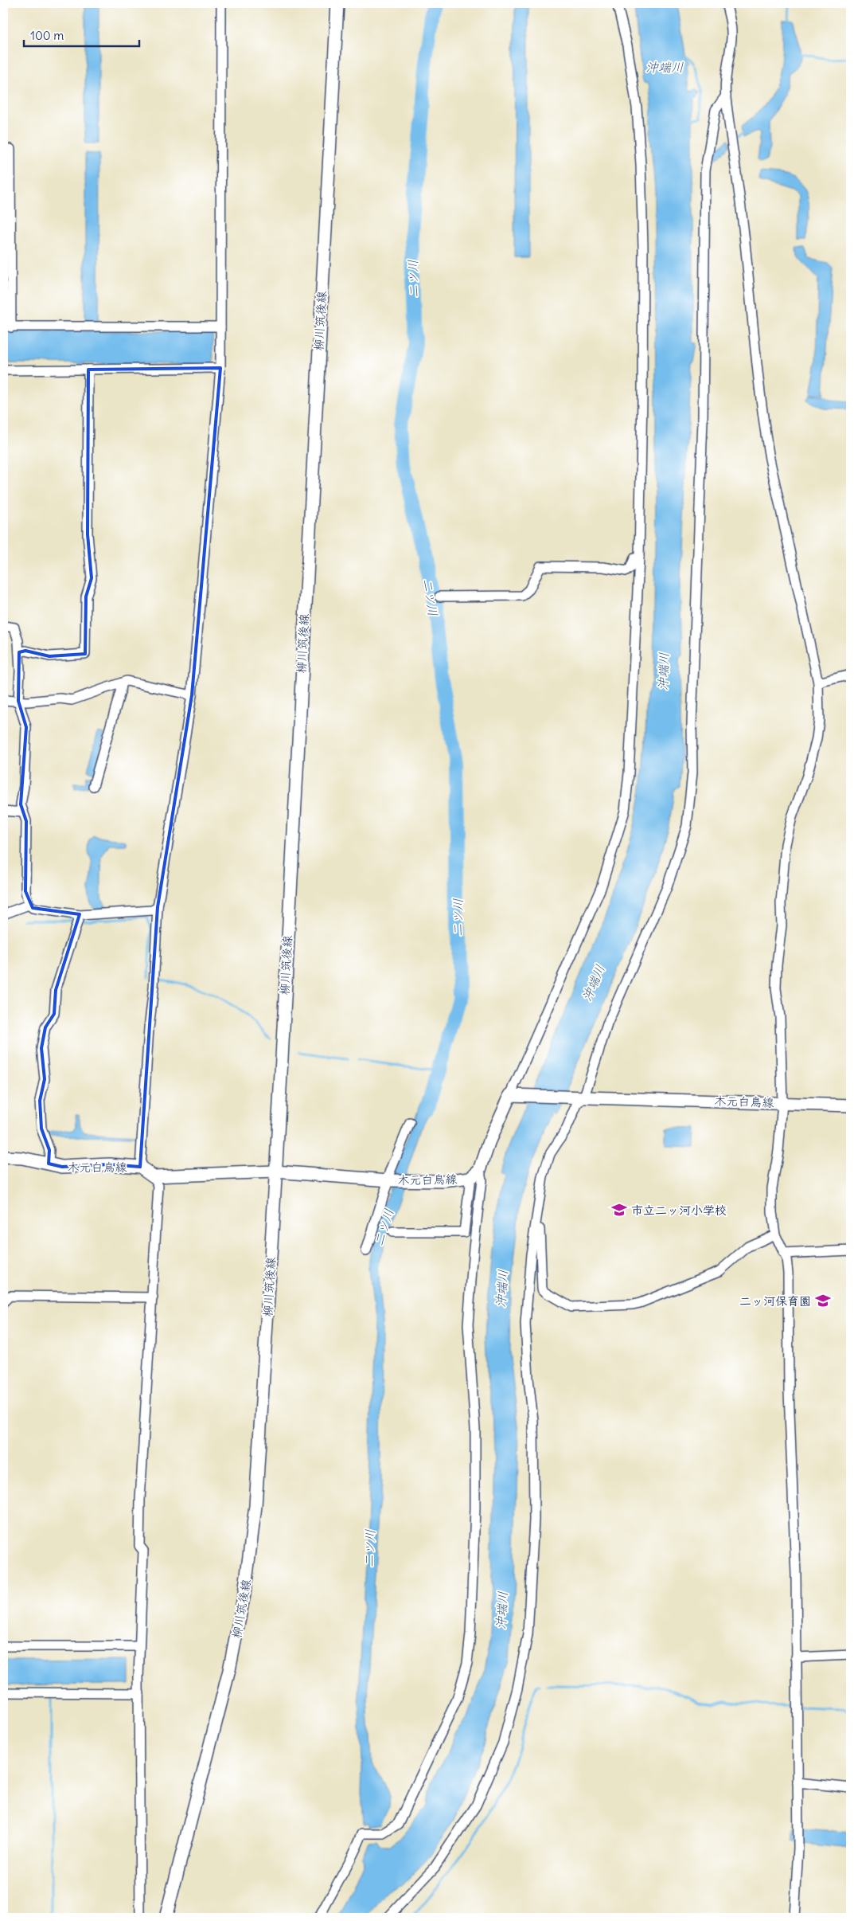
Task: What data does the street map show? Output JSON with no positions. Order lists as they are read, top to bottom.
{
  "streets": {
    "main road": ["柳川筑後線", "木元白鳥線"]
  },
  "crossings": [
    ["柳川筑後線", "木元白鳥線"]
  ],
  "water": ["沖端川", "二ツ川"],
  "places": {
    "school or university": ["市立二ッ河小学校", "二ッ河保育園"]
  },
  "scale_bar": "100 m"
}
